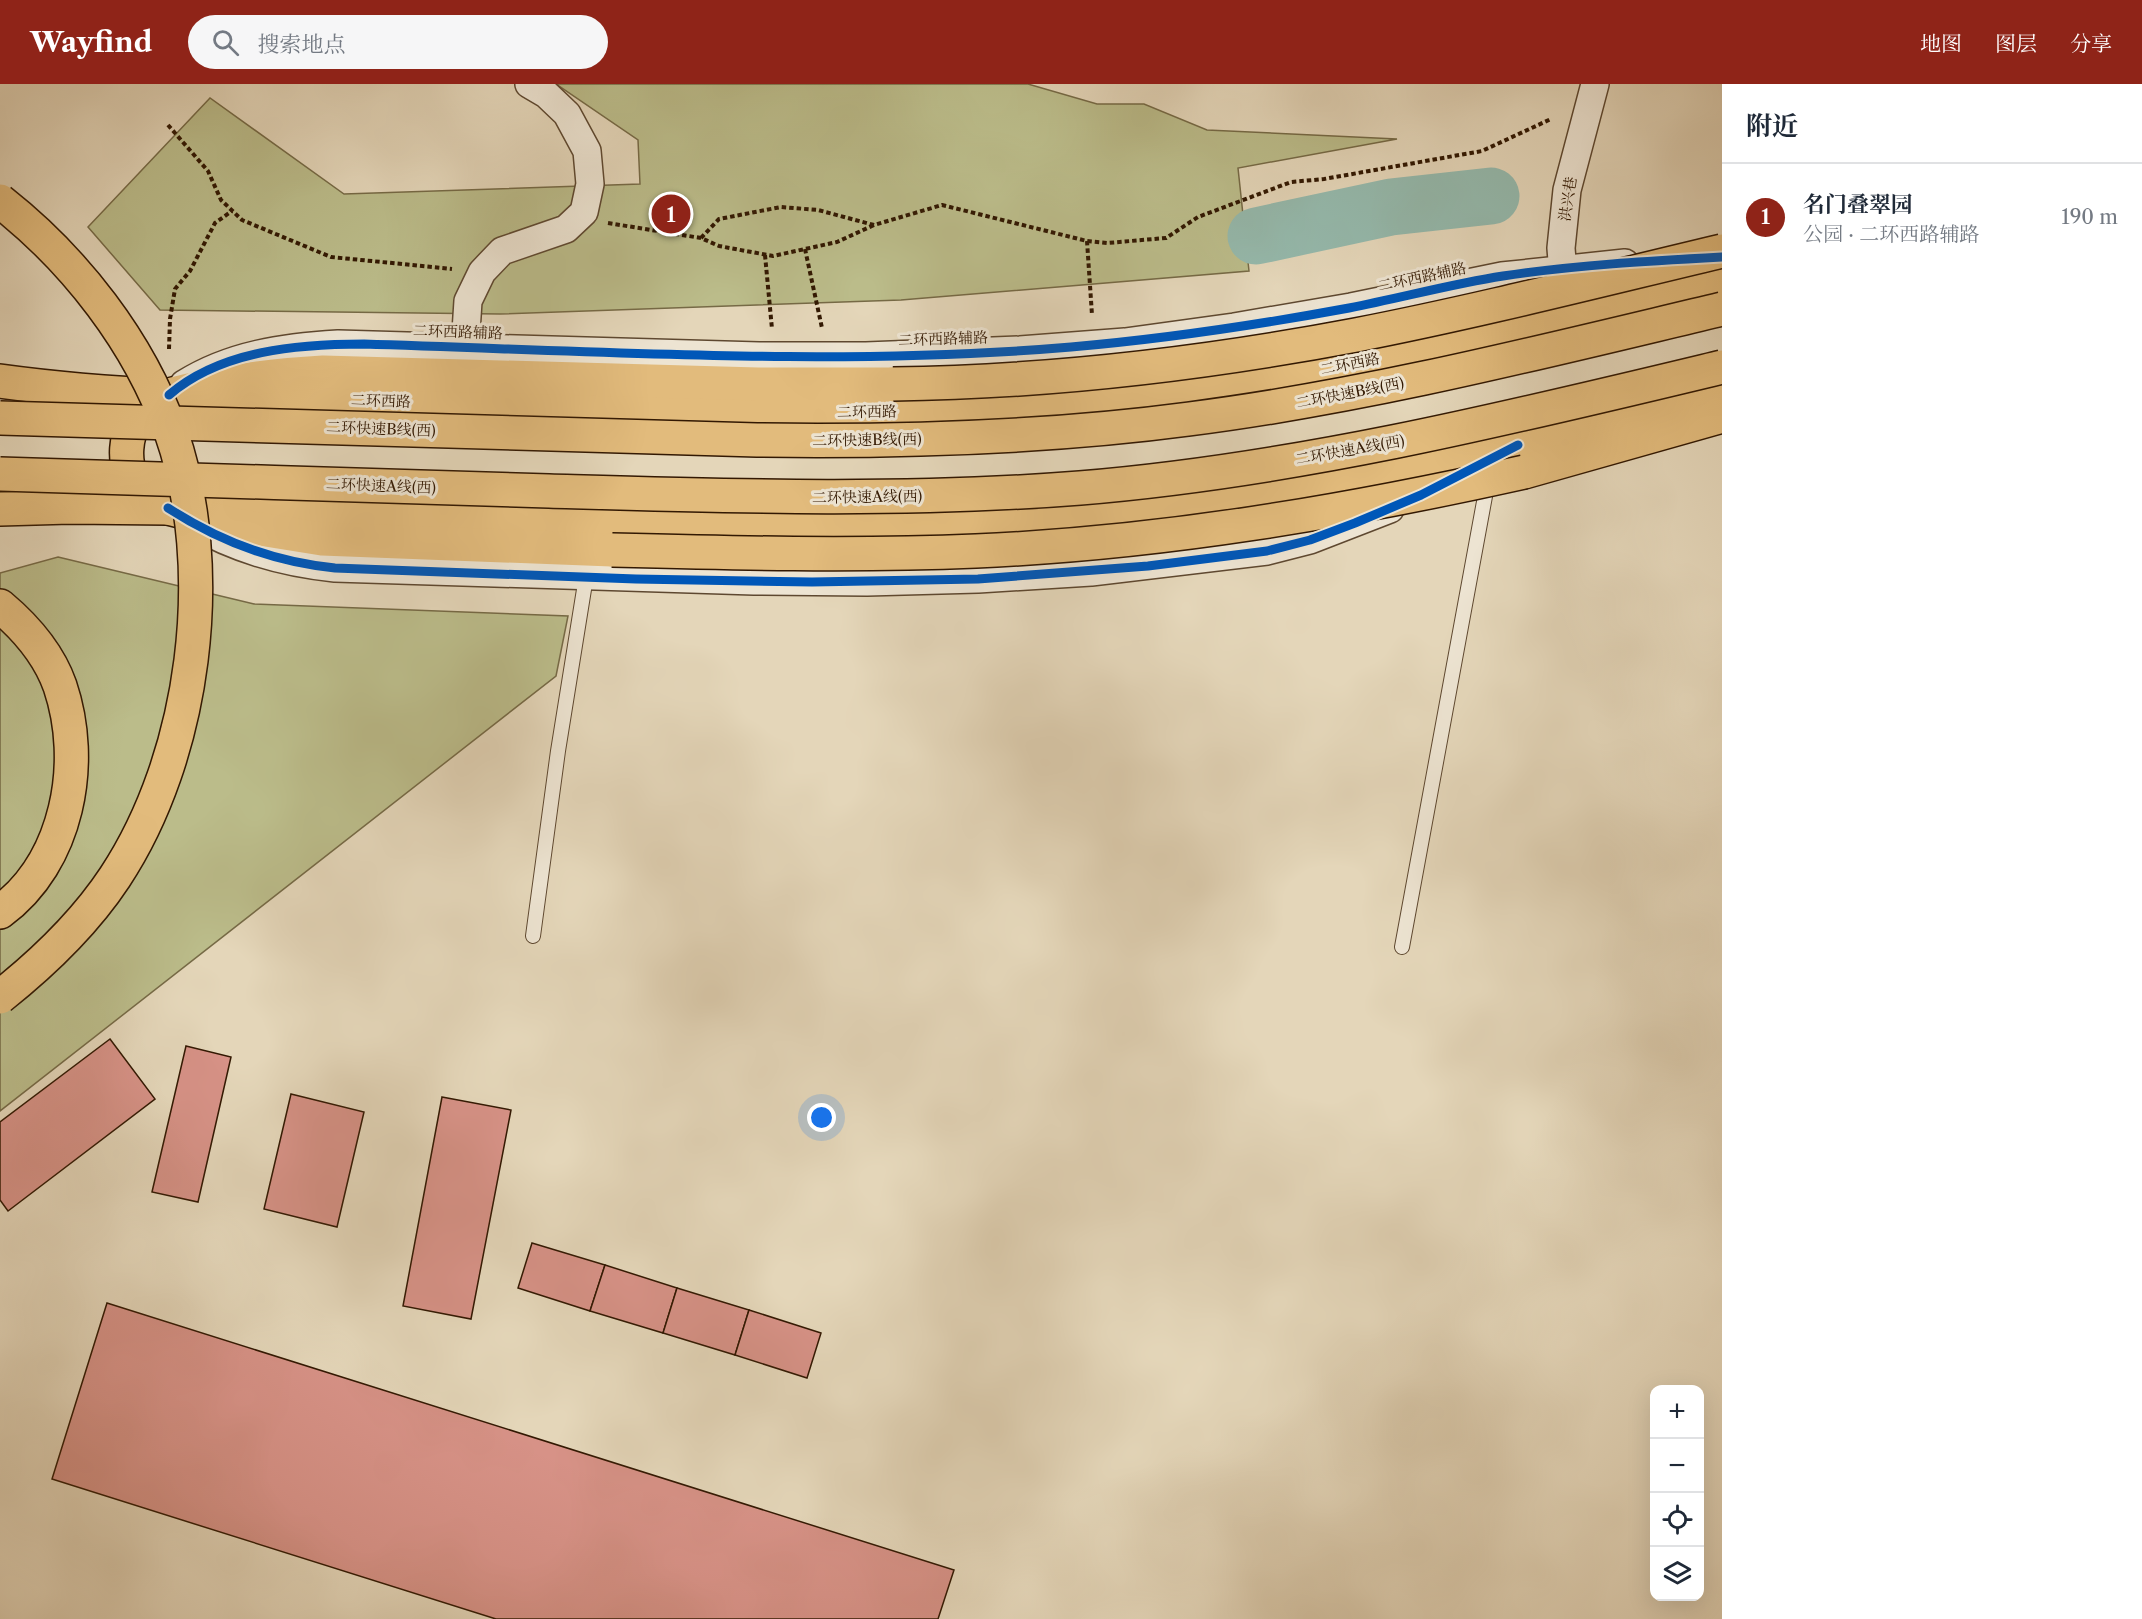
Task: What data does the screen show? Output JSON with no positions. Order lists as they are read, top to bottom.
{
  "streets": {
    "main road": ["二环西路", "二环快速B线(西)", "二环快速A线(西)"],
    "street": ["洪兴巷", "二环西路辅路"]
  },
  "crossings": [
    ["洪兴巷", "二环西路辅路"],
    ["洪兴巷", "二环西路"],
    ["二环西路辅路", "二环西路"]
  ],
  "page": {
    "header": "Wayfind",
    "search": "搜索地点",
    "nav": ["地图", "图层", "分享"],
    "heading": "附近",
    "list": [
      {
        "mark": "1",
        "name": "名门叠翠园",
        "note": "公园 · 二环西路辅路",
        "value": "190 m"
      }
    ],
    "pins": "1",
    "map_buttons": ["+", "−"]
  }
}
